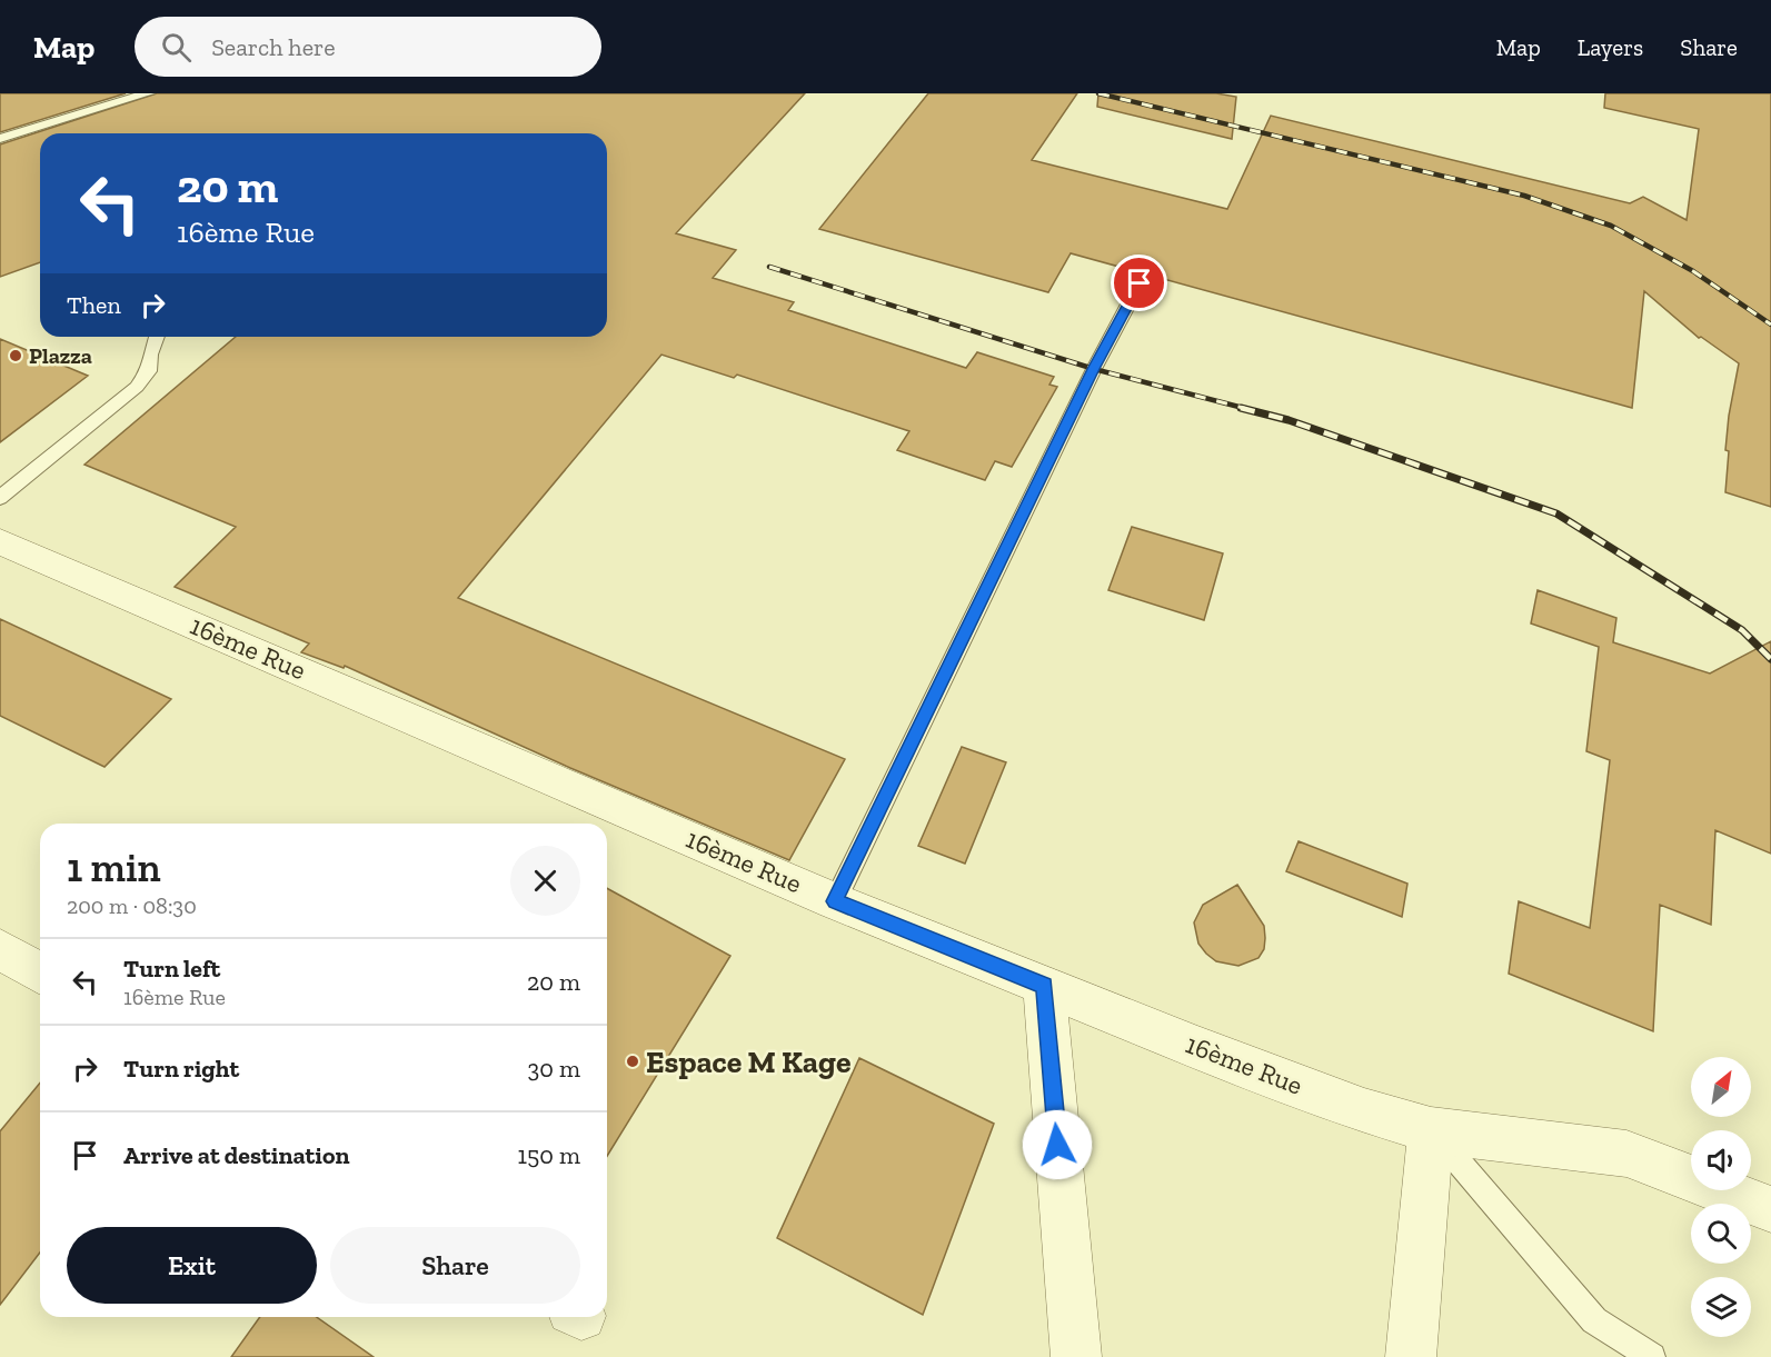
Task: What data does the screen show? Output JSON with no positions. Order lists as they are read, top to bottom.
{
  "streets": {
    "street": ["16ème Rue"]
  },
  "places": ["Plazza", "Espace M Kage"],
  "north": "top right",
  "page": {
    "header": "Map",
    "search": "Search here",
    "nav": ["Map", "Layers", "Share"],
    "turn": ["20 m", "16ème Rue"],
    "then": "Then",
    "heading": ["1 min", "200 m · 08:30"],
    "list": [
      {
        "name": "Turn left",
        "note": "16ème Rue",
        "value": "20 m"
      },
      {
        "name": "Turn right",
        "value": "30 m"
      },
      {
        "name": "Arrive at destination",
        "value": "150 m"
      }
    ],
    "buttons": ["Exit", "Share"]
  }
}
